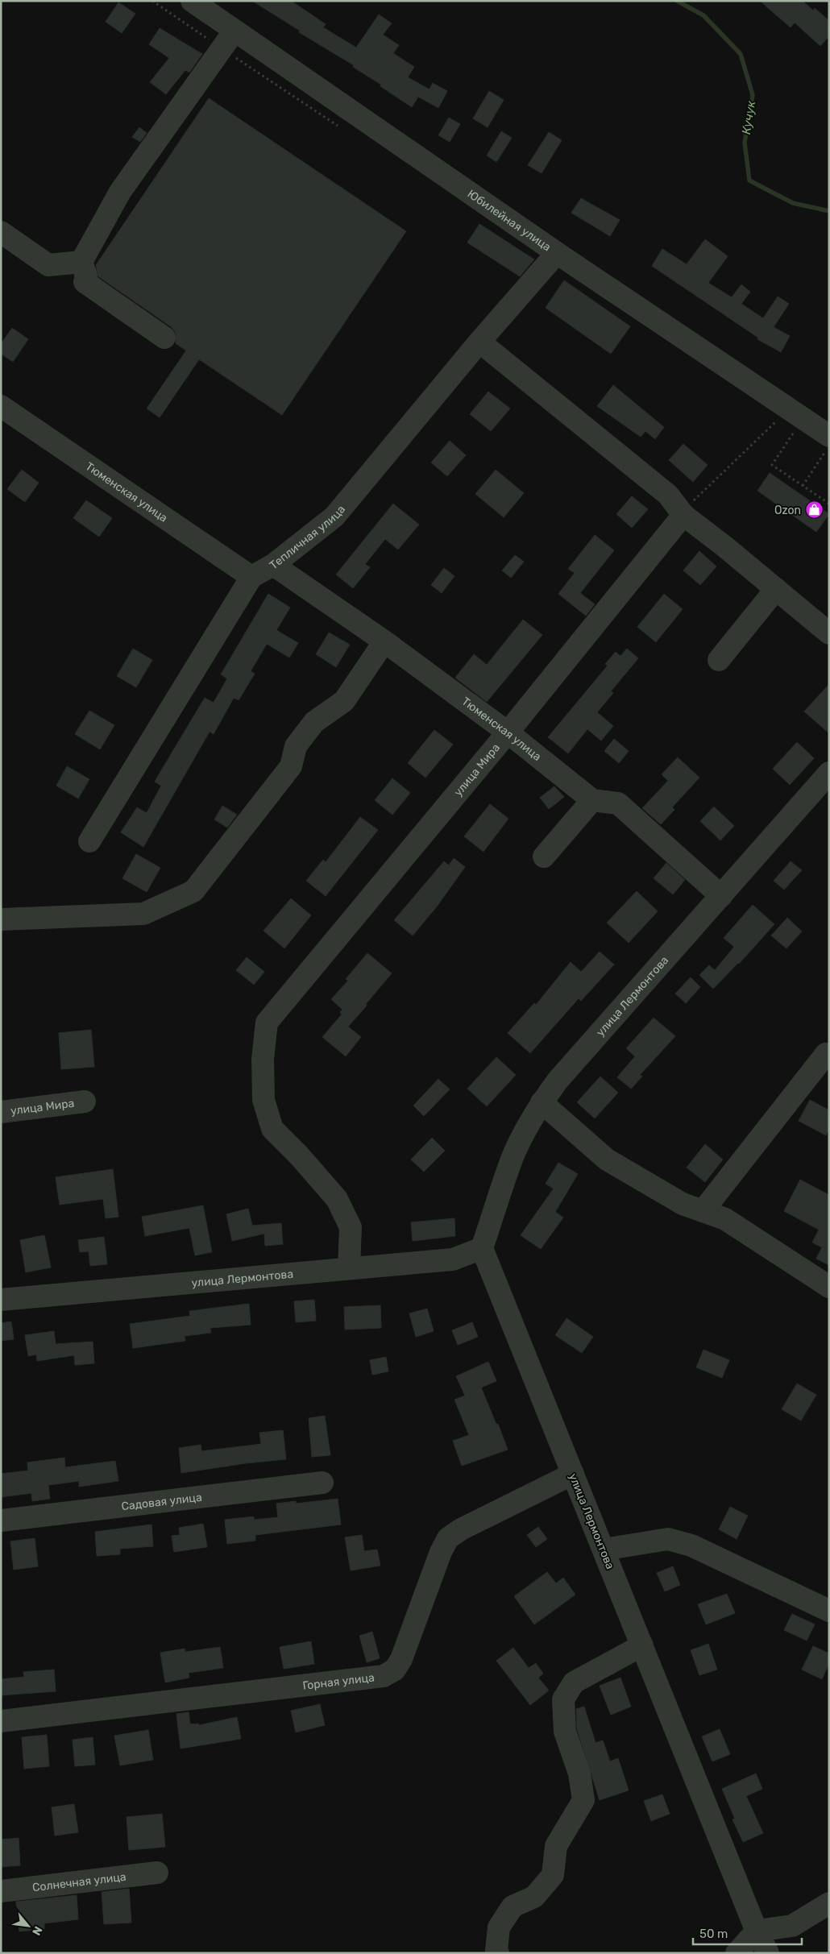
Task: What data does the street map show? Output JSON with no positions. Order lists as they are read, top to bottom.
{
  "streets": {
    "street": [
      "Юбилейная улица",
      "Тюменская улица",
      "Тепличная улица",
      "улица Мира",
      "улица Лермонтова",
      "Садовая улица",
      "Горная улица",
      "Солнечная улица"
    ]
  },
  "crossings": [
    ["Юбилейная улица", "Тепличная улица"],
    ["Тюменская улица", "Тепличная улица"],
    ["Тюменская улица", "улица Мира"],
    ["улица Мира", "улица Лермонтова"],
    ["улица Лермонтова", "Горная улица"]
  ],
  "water": ["Кучук"],
  "places": {
    "shop": ["Ozon"]
  },
  "scale_bar": "50 m",
  "north": "bottom right"
}
